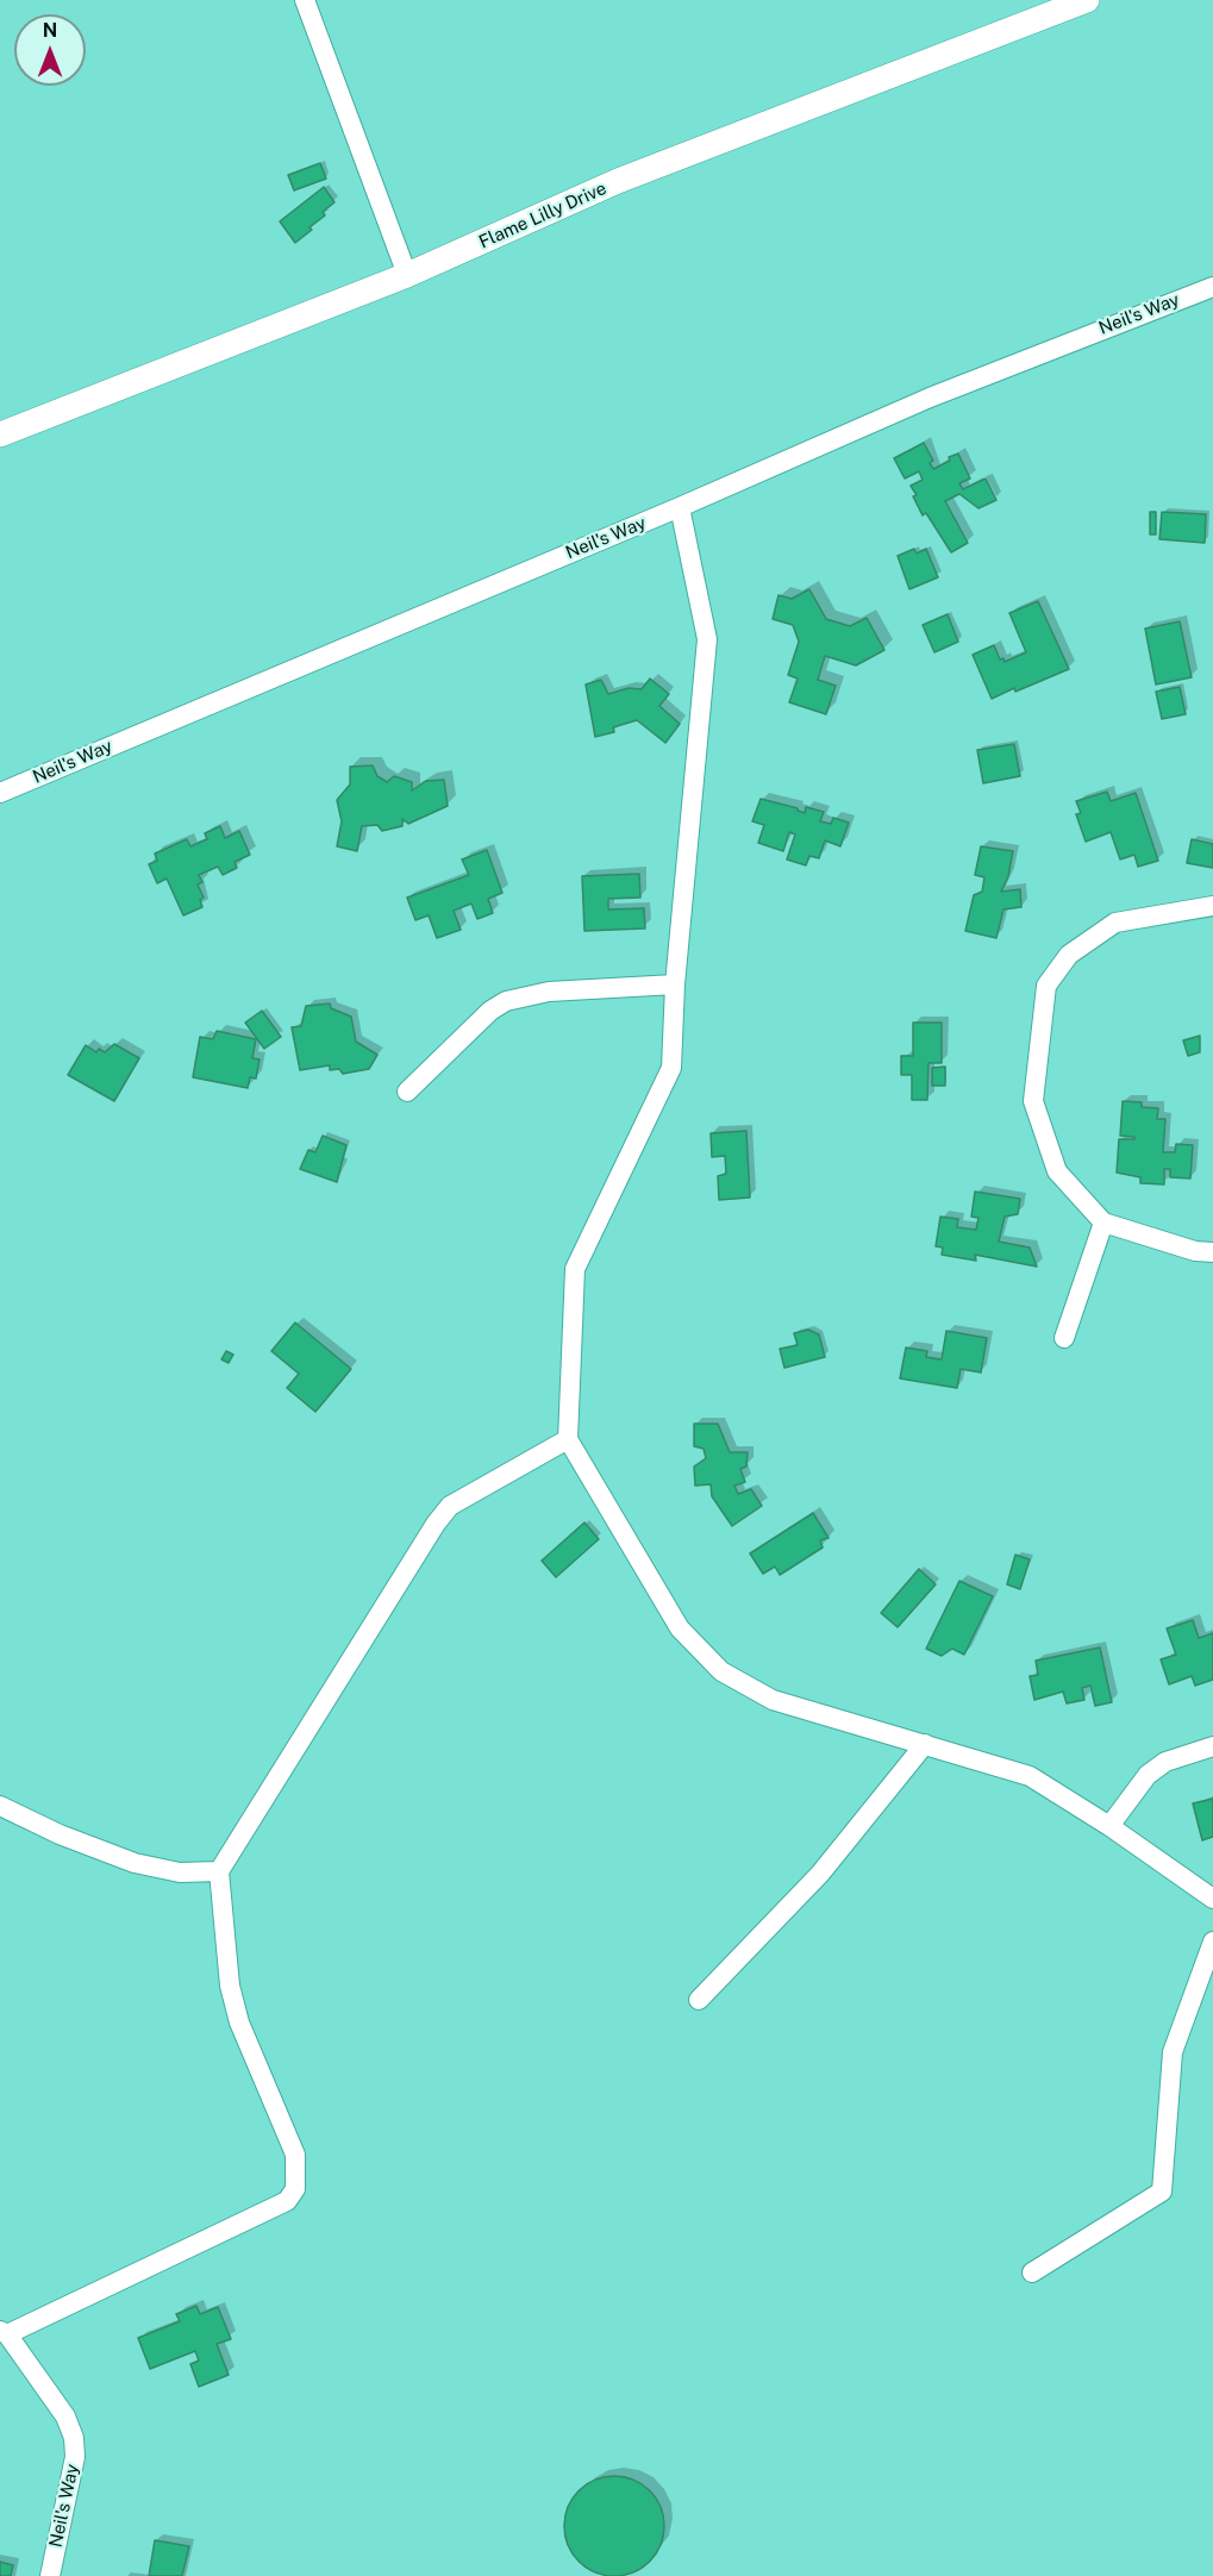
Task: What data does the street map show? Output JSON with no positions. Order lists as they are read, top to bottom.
{
  "streets": {
    "street": ["Flame Lilly Drive", "Neil's Way"]
  },
  "north": "top"
}
